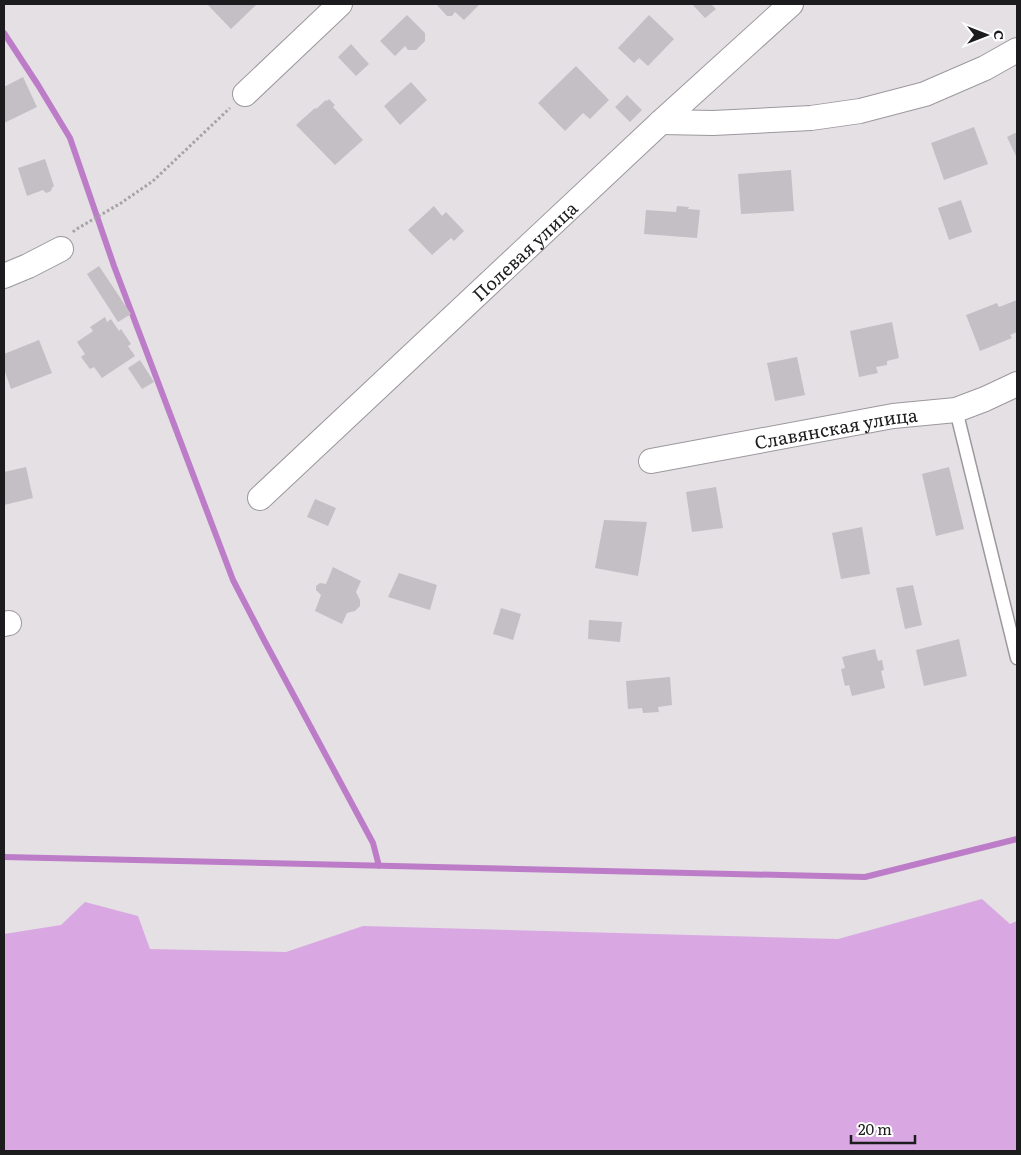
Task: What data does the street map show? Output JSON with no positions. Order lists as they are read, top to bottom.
{
  "streets": {
    "street": ["Полевая улица", "Славянская улица"]
  },
  "scale_bar": "20 m",
  "north": "right"
}
